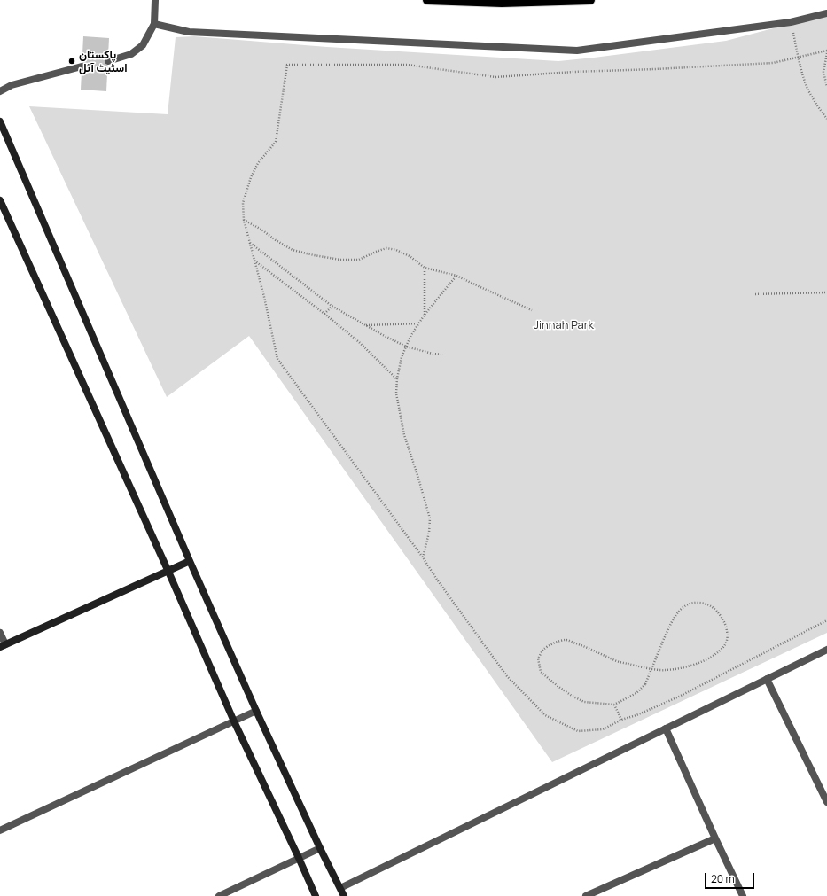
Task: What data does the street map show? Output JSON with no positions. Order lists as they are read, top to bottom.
{
  "parks": ["Jinnah Park"],
  "places": ["پاکستان اسٹیٹ آئل"],
  "scale_bar": "20 m"
}
